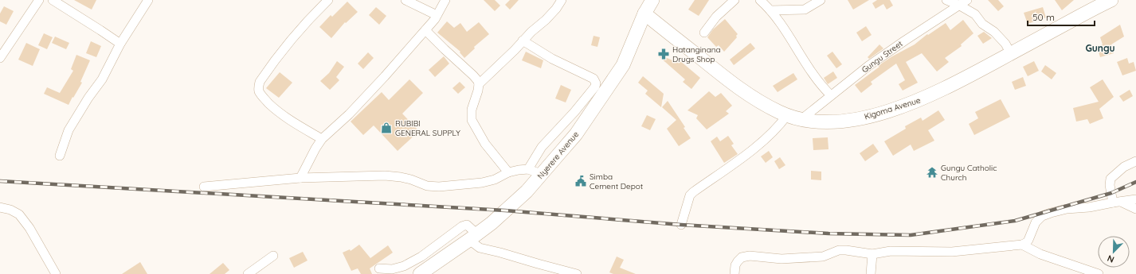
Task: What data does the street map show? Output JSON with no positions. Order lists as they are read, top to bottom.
{
  "streets": {
    "main road": ["Kigoma Avenue", "Nyerere Avenue"],
    "street": ["Gungu Street"]
  },
  "crossings": [
    ["Gungu Street", "Kigoma Avenue"],
    ["Kigoma Avenue", "Nyerere Avenue"]
  ],
  "districts": ["Gungu"],
  "places": {
    "pharmacy": ["Hatanginana Drugs Shop"],
    "shop": ["RUBIBI GENERAL SUPPLY"],
    "temple": ["Gungu Catholic Church"],
    "public building": ["Simba Cement Depot"]
  },
  "scale_bar": "50 m",
  "north": "bottom left"
}
